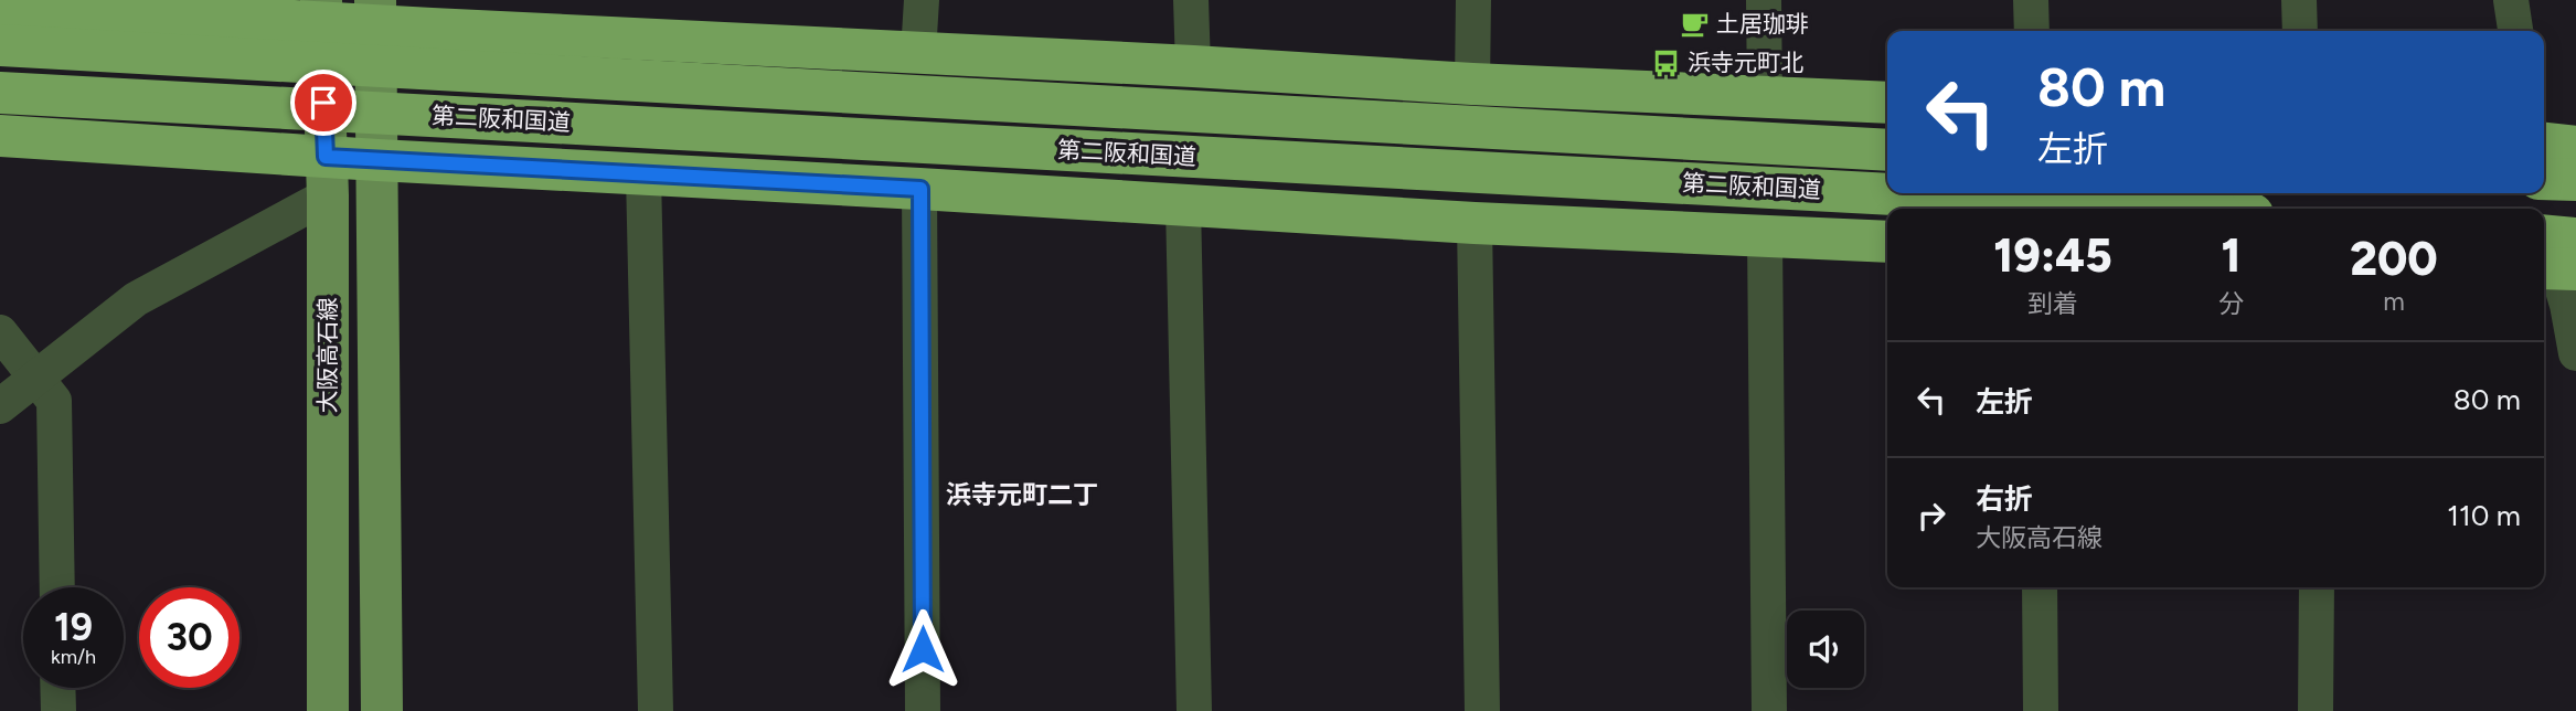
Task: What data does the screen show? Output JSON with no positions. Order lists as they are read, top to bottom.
{
  "streets": {
    "highway": ["第二阪和国道"],
    "main road": ["大阪高石線"]
  },
  "districts": ["浜寺元町二丁"],
  "places": {
    "cafe": ["土居珈琲"],
    "bus stop": ["浜寺元町北"]
  },
  "page": {
    "turn": ["80 m", "左折"],
    "eta": [
      "19:45",
      "到着",
      "1",
      "分",
      "200",
      "m"
    ],
    "list": [
      {
        "name": "左折",
        "value": "80 m"
      },
      {
        "name": "右折",
        "note": "大阪高石線",
        "value": "110 m"
      }
    ],
    "speed": "19 km/h",
    "limit": "30"
  }
}
